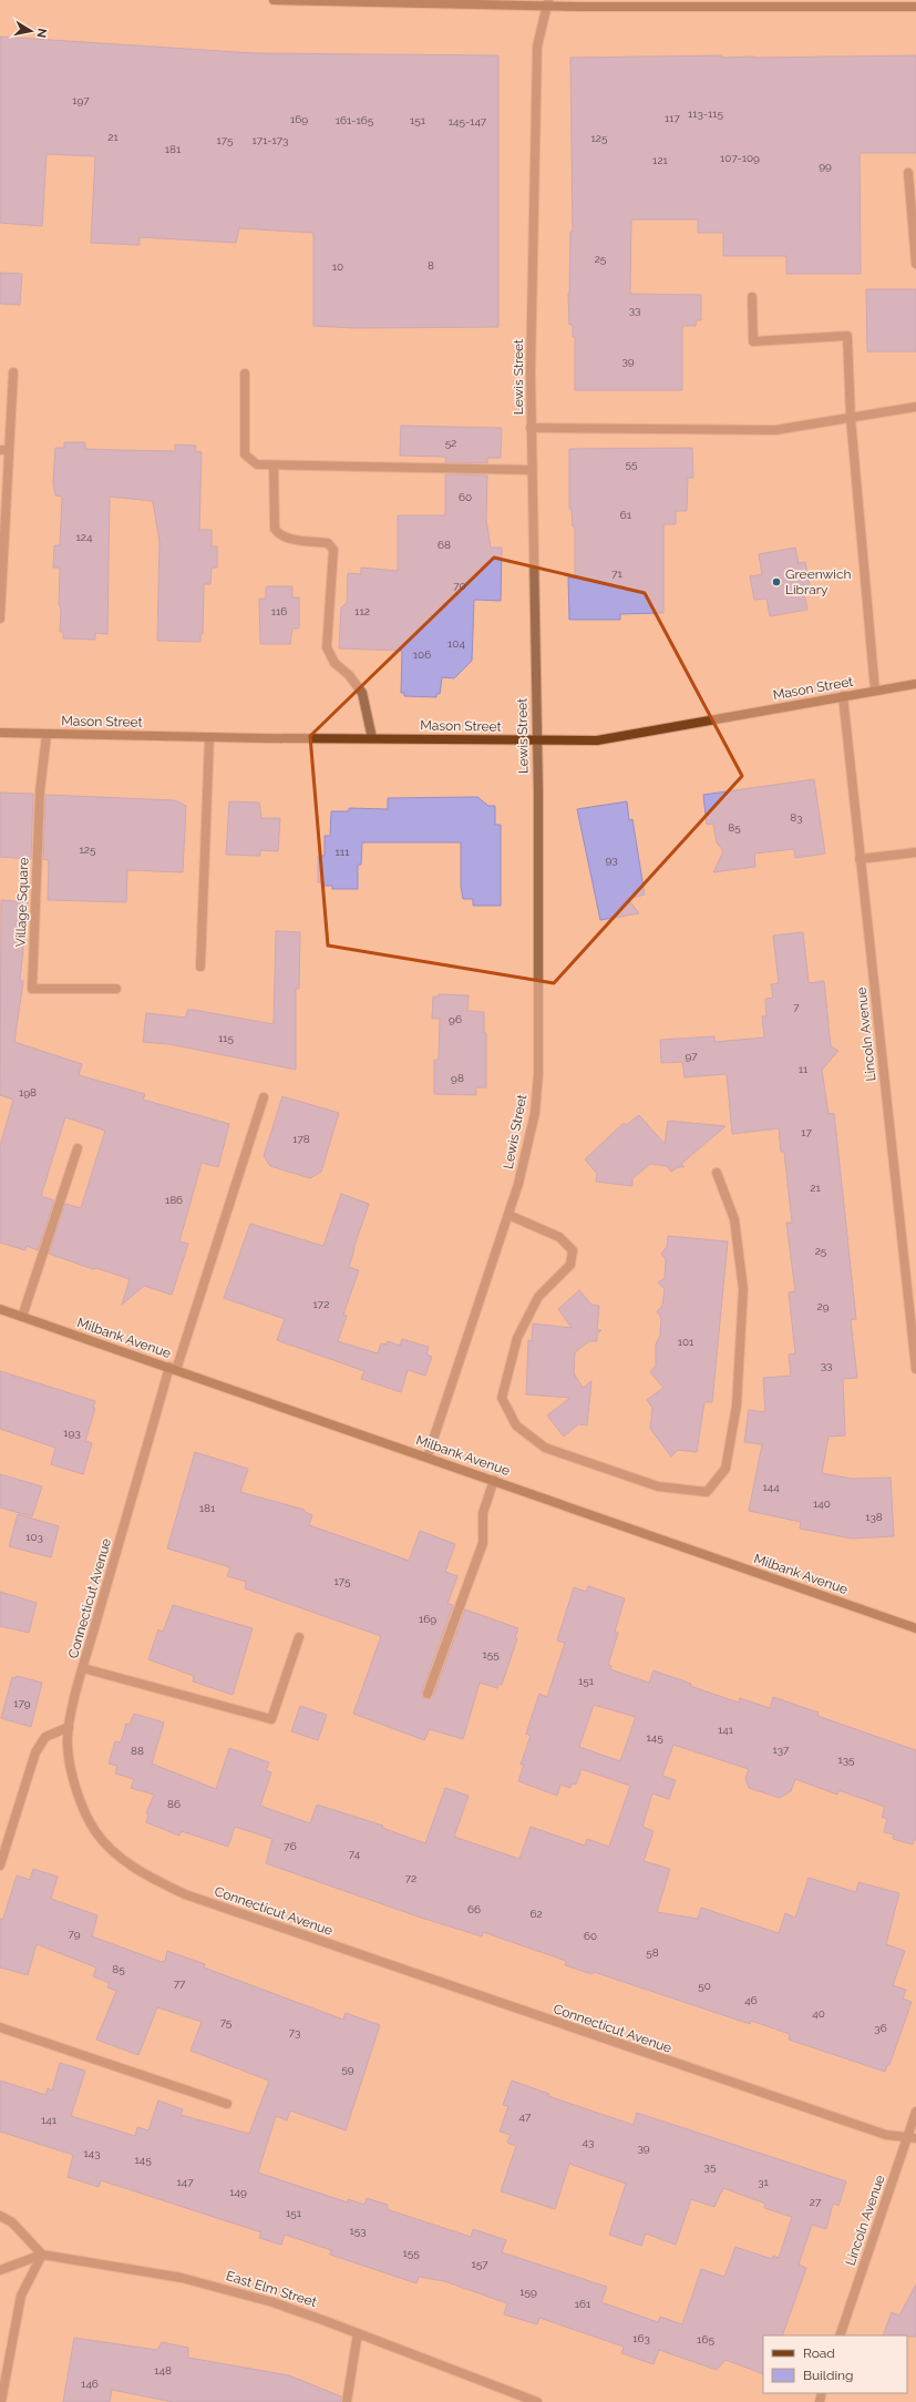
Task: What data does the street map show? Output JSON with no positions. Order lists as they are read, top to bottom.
{
  "streets": {
    "main road": ["Mason Street", "Milbank Avenue"],
    "street": [
      "Lewis Street",
      "Village Square",
      "Lincoln Avenue",
      "Connecticut Avenue",
      "East Elm Street"
    ]
  },
  "crossings": [
    ["Lewis Street", "Mason Street"],
    ["Lewis Street", "Milbank Avenue"],
    ["Mason Street", "Village Square"],
    ["Mason Street", "Lincoln Avenue"],
    ["Lincoln Avenue", "Connecticut Avenue"],
    ["Milbank Avenue", "Connecticut Avenue"]
  ],
  "places": ["Greenwich Library"],
  "house_numbers": [
    "197",
    "113-115",
    "117",
    "169",
    "161-165",
    "151",
    "145-147",
    "21",
    "125",
    "175",
    "171-173",
    "181",
    "107-109",
    "121",
    "99",
    "25",
    "8",
    "10",
    "33",
    "39",
    "52",
    "55",
    "60",
    "61",
    "124",
    "68",
    "71",
    "70",
    "116",
    "112",
    "104",
    "106",
    "83",
    "85",
    "125",
    "111",
    "93",
    "7",
    "96",
    "115",
    "97",
    "11",
    "98",
    "198",
    "17",
    "178",
    "21",
    "186",
    "25",
    "172",
    "29",
    "101",
    "33",
    "193",
    "144",
    "140",
    "181",
    "138",
    "103",
    "175",
    "169",
    "155",
    "151",
    "179",
    "141",
    "145",
    "137",
    "88",
    "135",
    "86",
    "76",
    "74",
    "72",
    "66",
    "62",
    "79",
    "60",
    "58",
    "85",
    "77",
    "50",
    "46",
    "40",
    "75",
    "36",
    "73",
    "59",
    "47",
    "141",
    "43",
    "39",
    "143",
    "145",
    "35",
    "147",
    "31",
    "149",
    "27",
    "151",
    "153",
    "155",
    "157",
    "159",
    "161",
    "163",
    "165",
    "148",
    "146"
  ],
  "legend": ["Road", "Building"],
  "north": "right"
}
